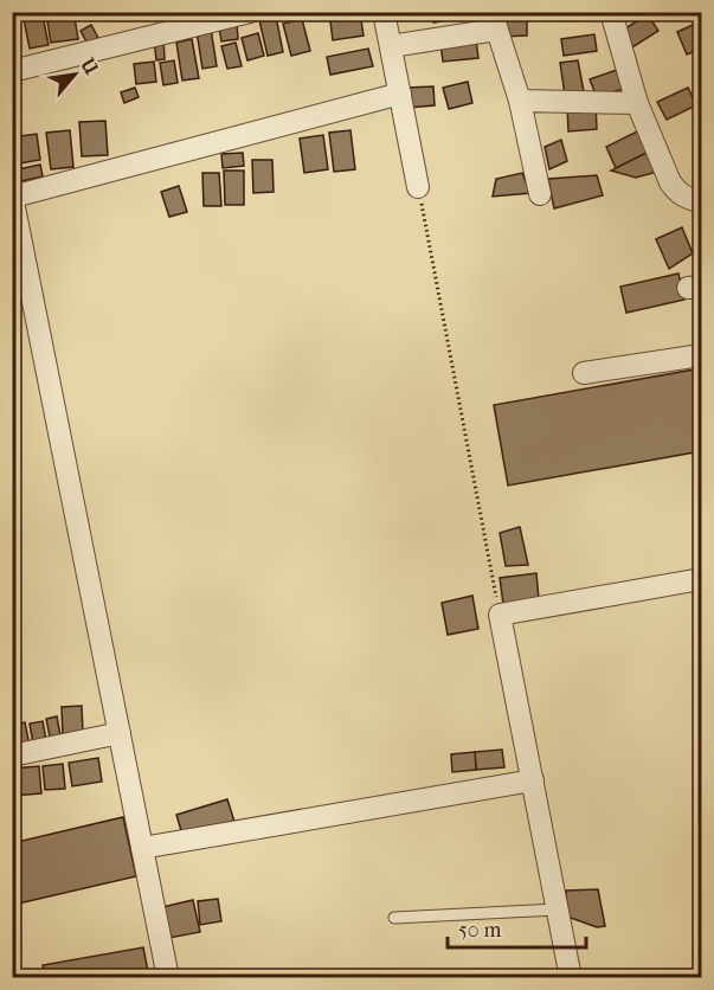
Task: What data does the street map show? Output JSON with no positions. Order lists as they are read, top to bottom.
{
  "scale_bar": "50 m",
  "north": "top right"
}
